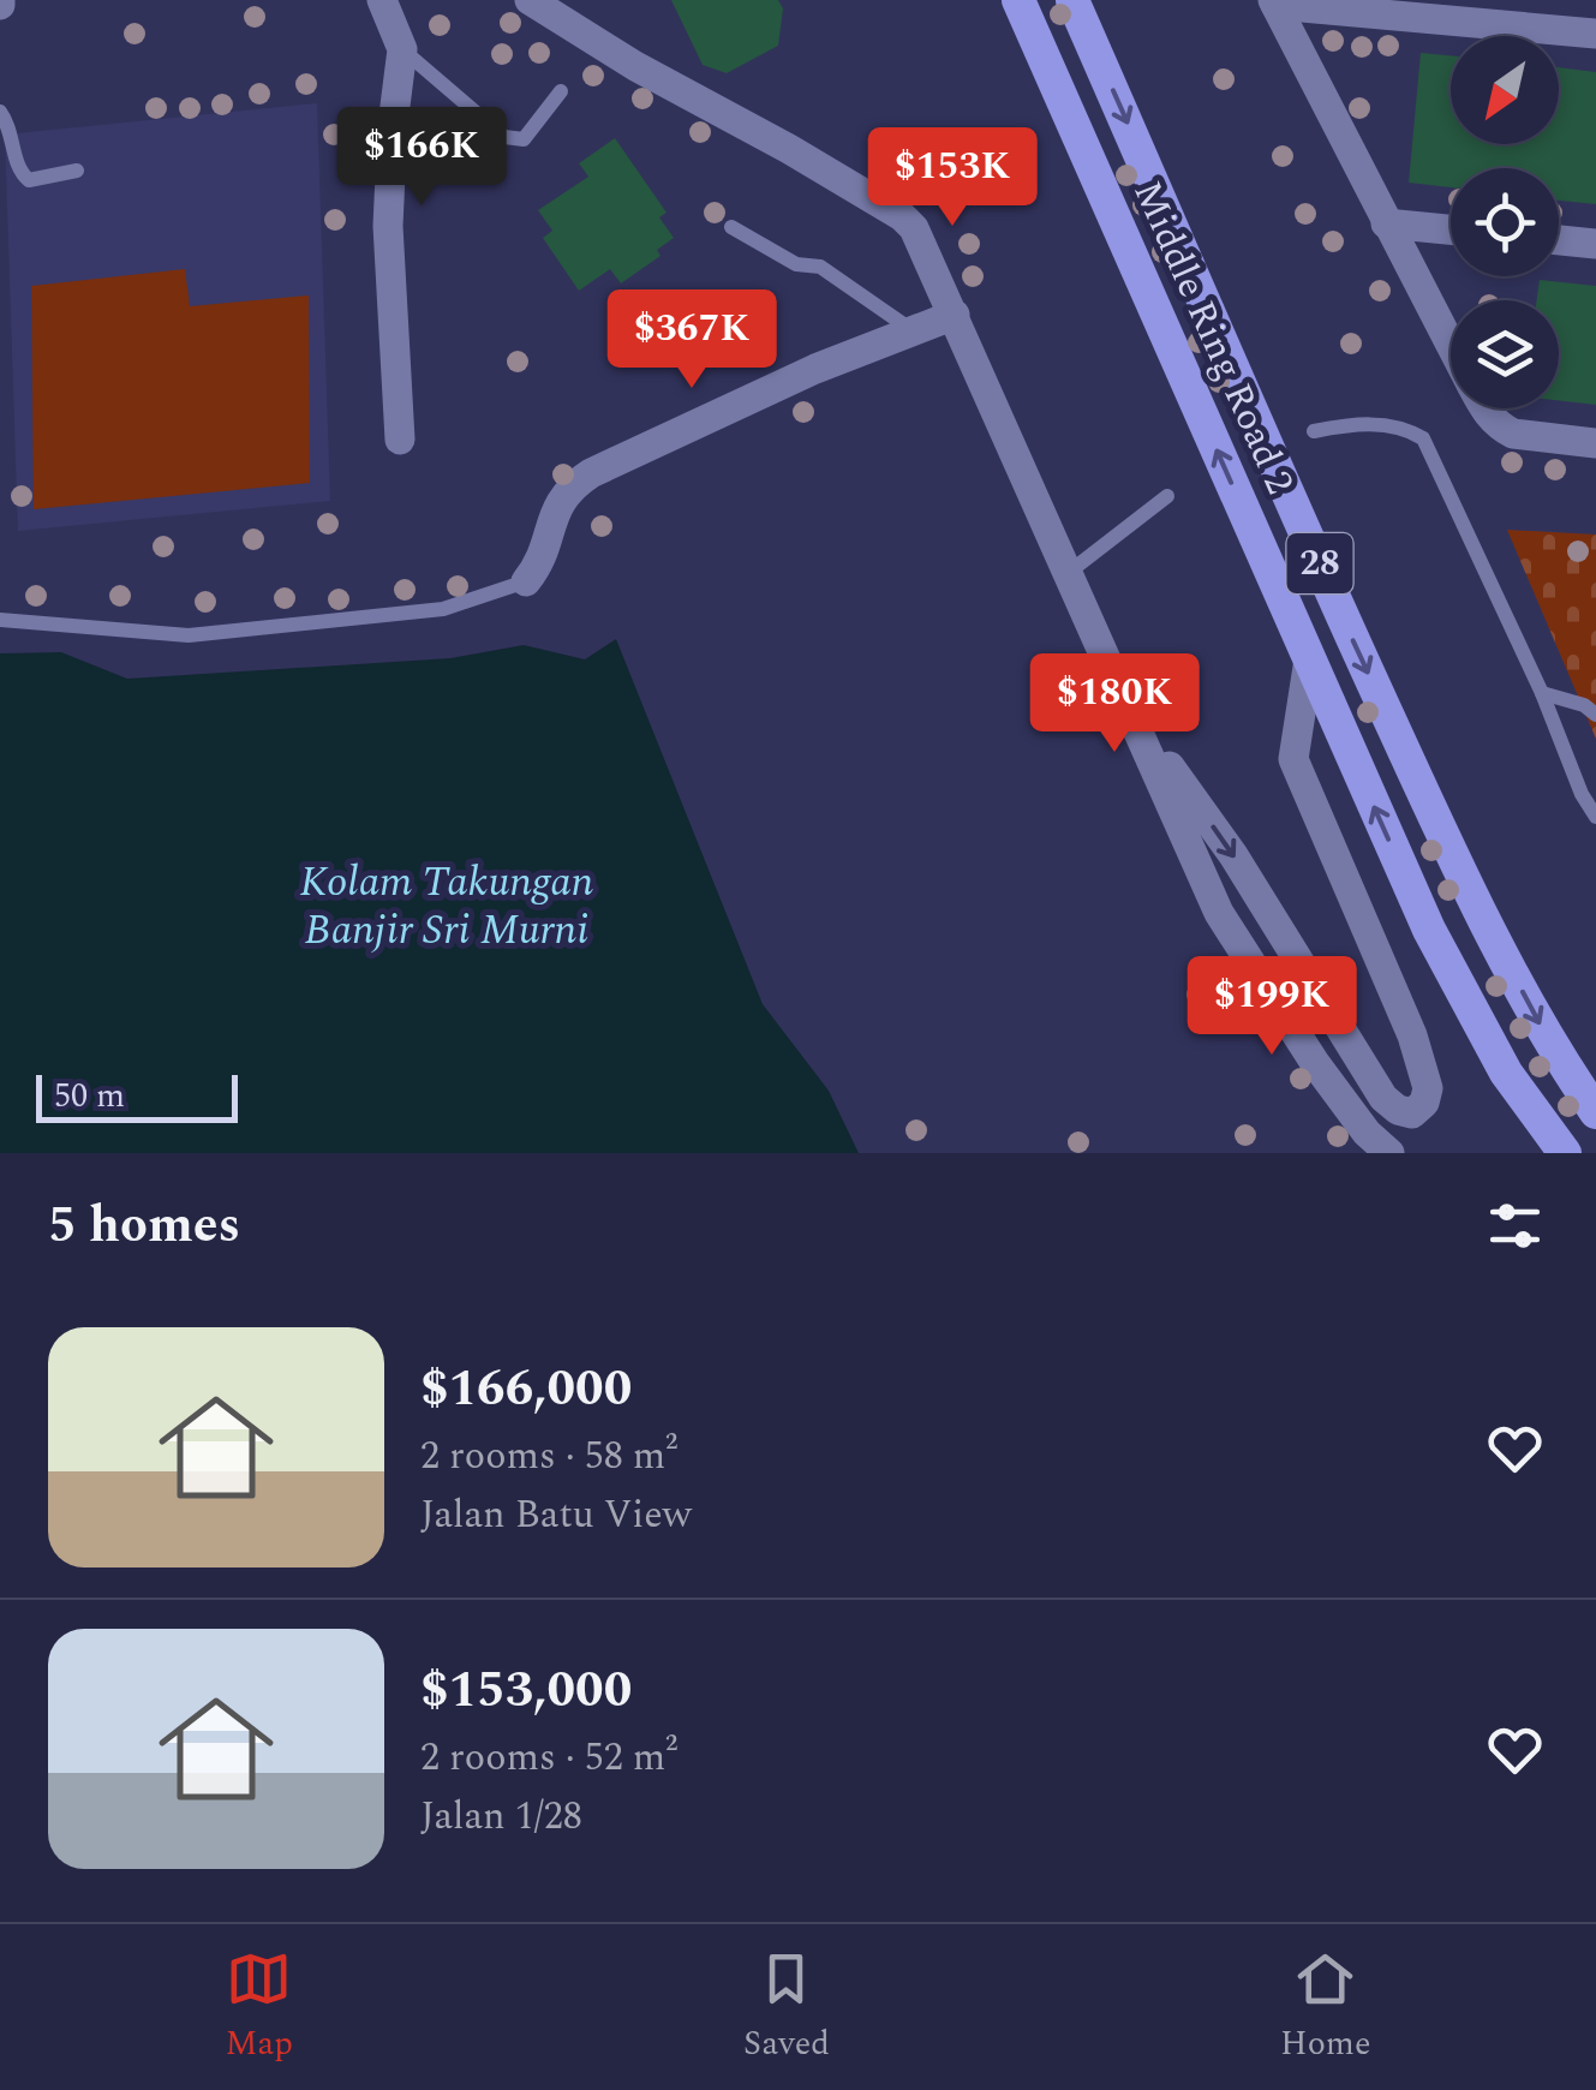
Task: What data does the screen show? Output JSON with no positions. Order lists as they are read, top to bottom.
{
  "streets": {
    "highway": ["Middle Ring Road 2", "28"]
  },
  "water": ["Kolam Takungan Banjir Sri Murni"],
  "scale_bar": "50 m",
  "north": "bottom left",
  "page": {
    "price": [
      "$166K",
      "$153K",
      "$367K",
      "$180K",
      "$199K"
    ],
    "scale": "50 m",
    "heading": "5 homes",
    "list": [
      {
        "name": "$166,000",
        "note": "2 rooms · 58 m² · Jalan Batu View"
      },
      {
        "name": "$153,000",
        "note": "2 rooms · 52 m² · Jalan 1/28"
      }
    ],
    "tabs": ["Map", "Saved", "Home"]
  }
}
